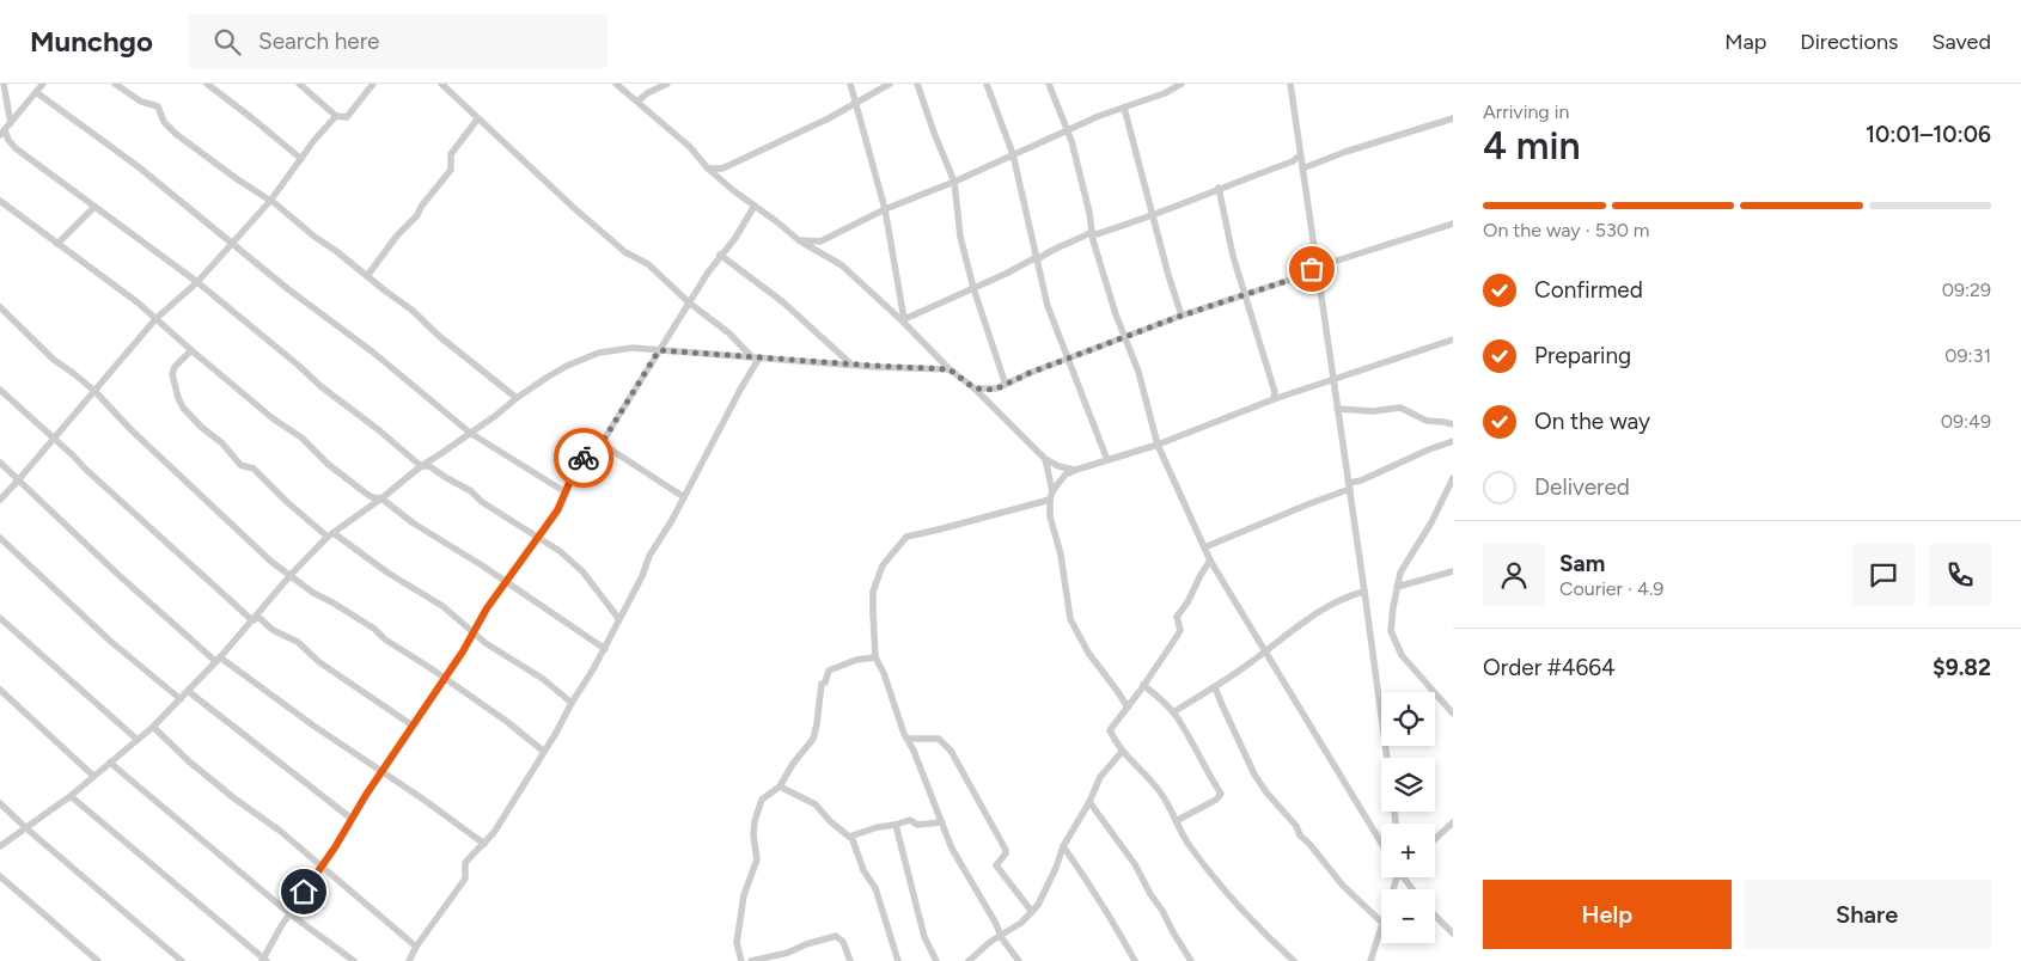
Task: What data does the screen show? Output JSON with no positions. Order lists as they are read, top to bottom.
{
  "page": {
    "header": "Munchgo",
    "search": "Search here",
    "nav": ["Map", "Directions", "Saved"],
    "heading": ["4 min", "Arriving in", "10:01–10:06"],
    "panel": [
      "Sam",
      "Courier · 4.9",
      "Order #4664",
      "$9.82"
    ],
    "bar": "On the way · 530 m",
    "list": [
      ["Confirmed", "09:29"],
      ["Preparing", "09:31"],
      ["On the way", "09:49"],
      "Delivered"
    ],
    "map_buttons": ["+", "−"],
    "buttons": ["Help", "Share"]
  }
}
